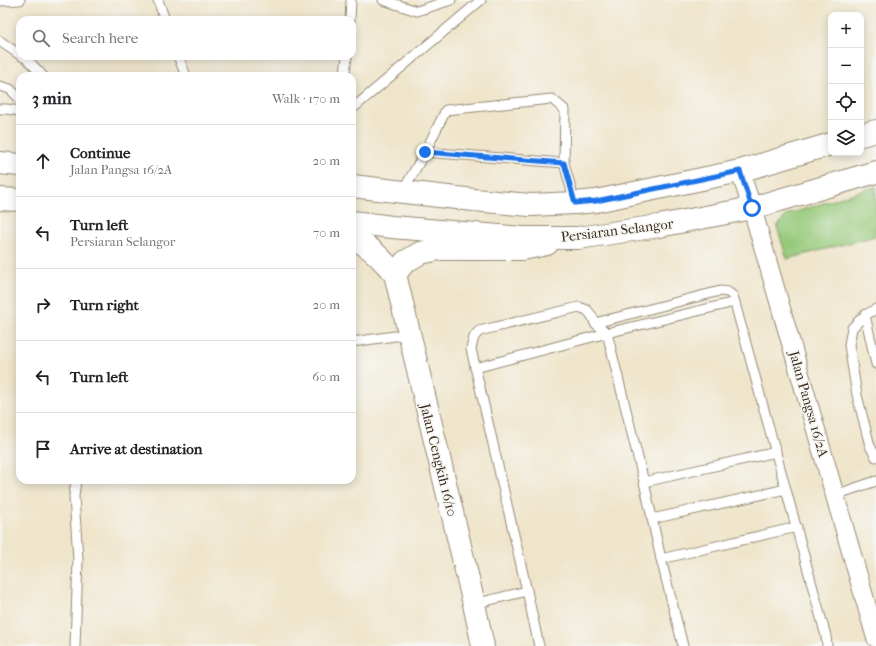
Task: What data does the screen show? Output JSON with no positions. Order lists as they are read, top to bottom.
{
  "streets": {
    "main road": ["Persiaran Selangor", "Jalan Cengkih 16/10"],
    "street": ["Jalan Pangsa 16/2A"]
  },
  "crossings": [
    ["Persiaran Selangor", "Jalan Pangsa 16/2A"]
  ],
  "page": {
    "map_buttons": ["+", "−"],
    "search": "Search here",
    "heading": ["3 min", "Walk · 170 m"],
    "list": [
      ["Continue", "Jalan Pangsa 16/2A", "20 m"],
      ["Turn left", "Persiaran Selangor", "70 m"],
      ["Turn right", "20 m"],
      ["Turn left", "60 m"],
      "Arrive at destination"
    ]
  }
}
